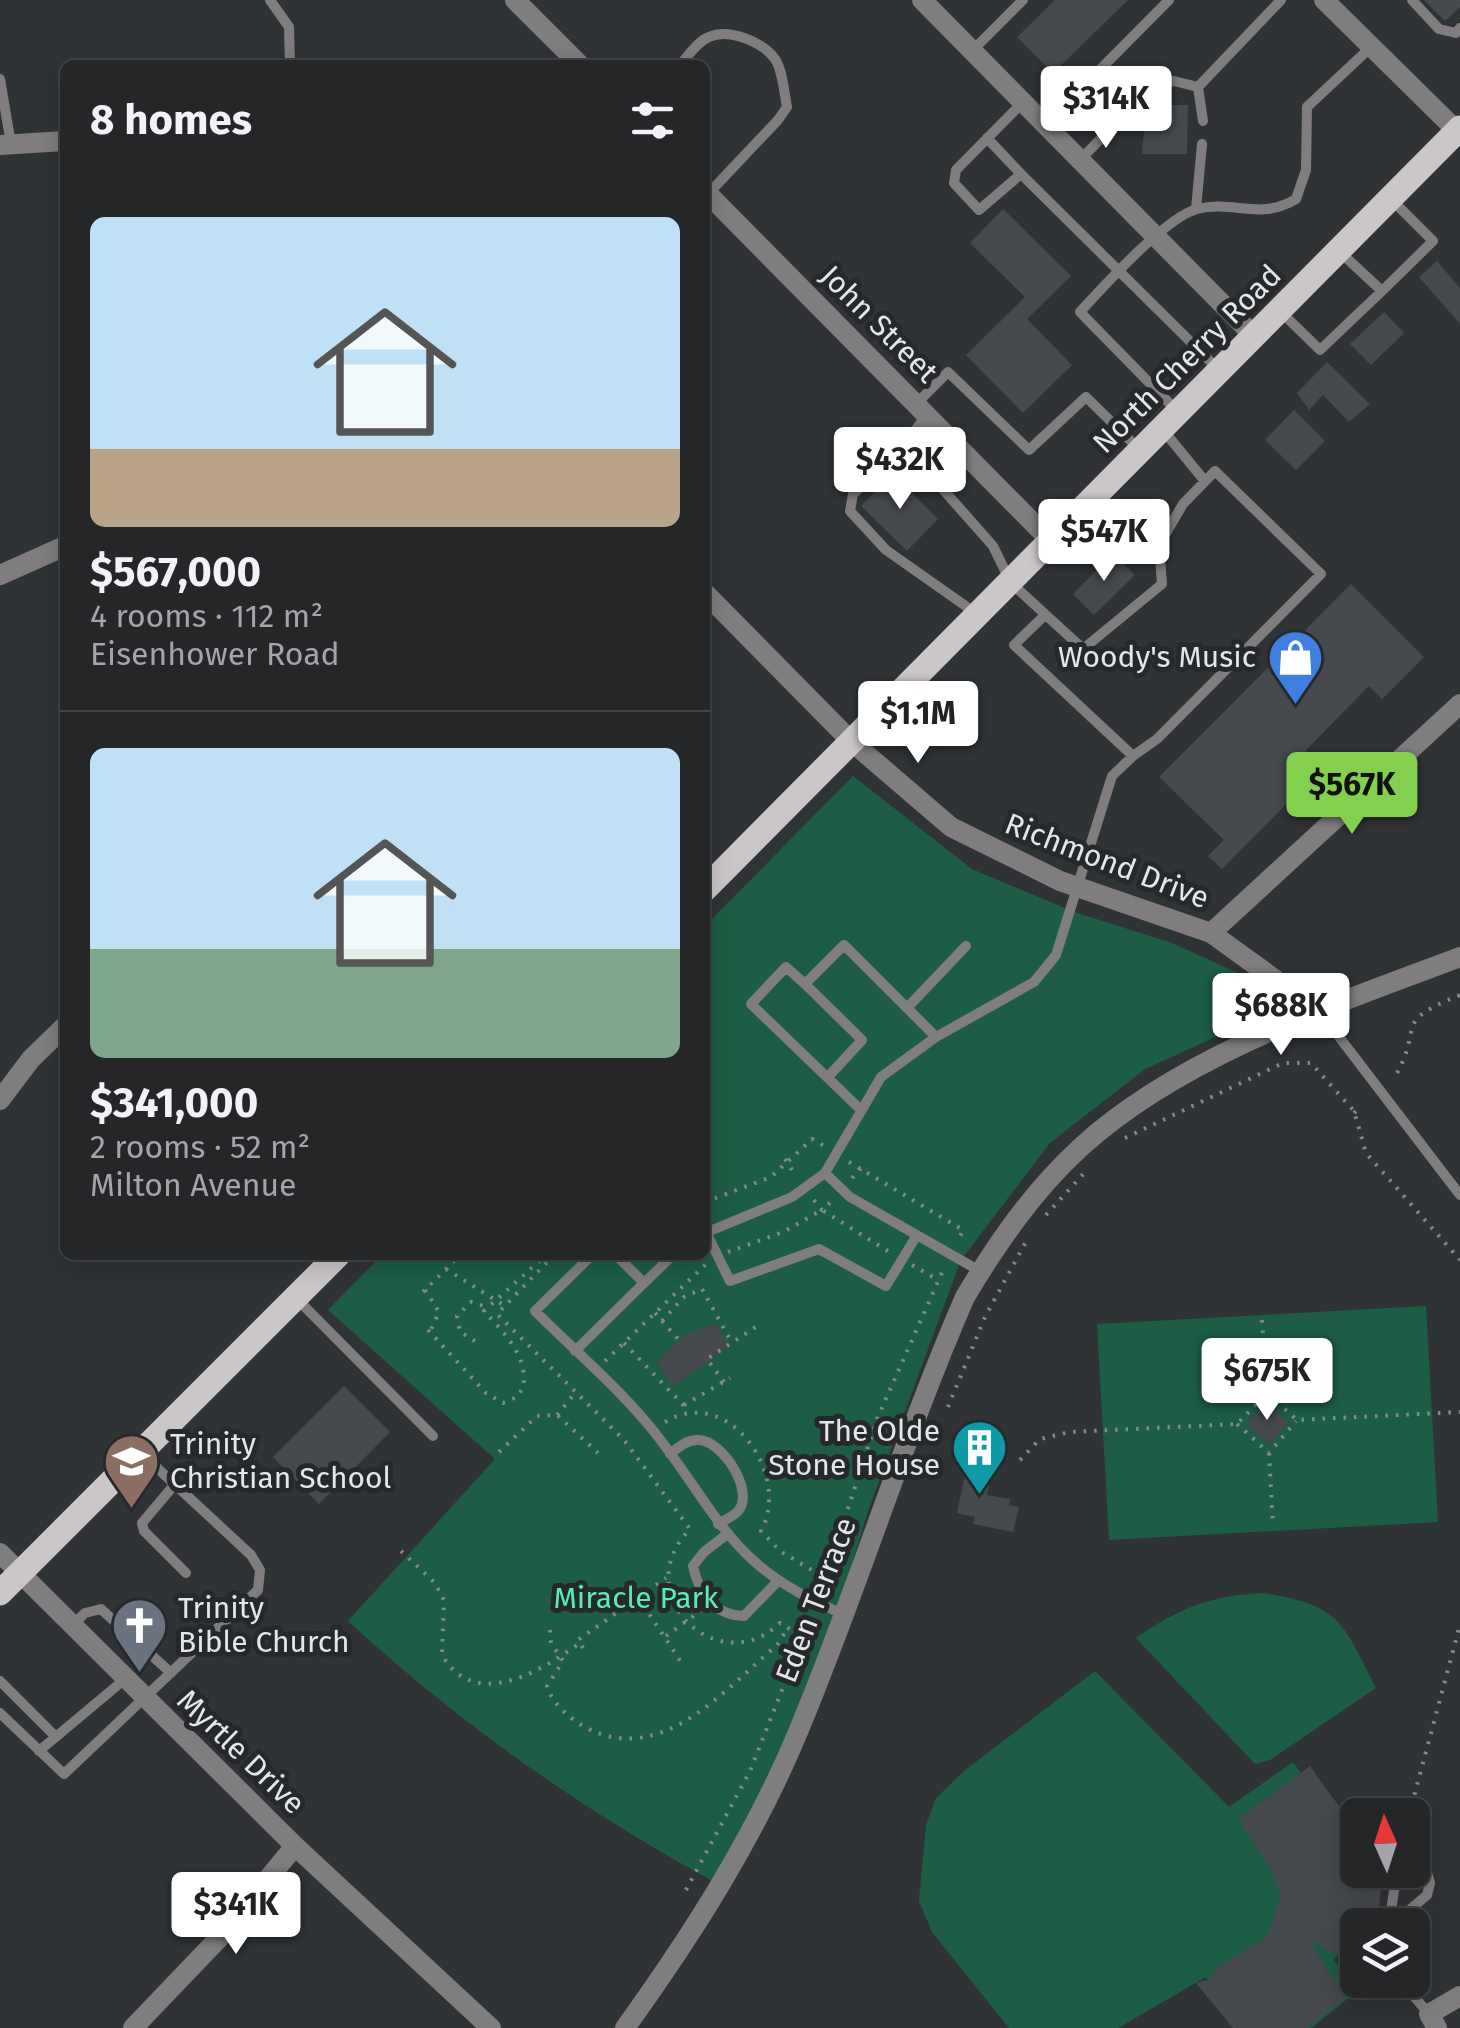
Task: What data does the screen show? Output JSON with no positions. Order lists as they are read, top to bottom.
{
  "streets": {
    "main road": ["North Cherry Road"],
    "street": [
      "John Street",
      "Richmond Drive",
      "Eden Terrace",
      "Myrtle Drive"
    ]
  },
  "crossings": [
    ["John Street", "North Cherry Road"],
    ["North Cherry Road", "Richmond Drive"],
    ["Richmond Drive", "Eden Terrace"]
  ],
  "parks": ["Miracle Park"],
  "places": {
    "shop": ["Woody's Music"],
    "building": ["The Olde Stone House"],
    "school or university": ["Trinity Christian School"],
    "church": ["Trinity Bible Church"]
  },
  "north": "top",
  "page": {
    "heading": "8 homes",
    "price": [
      "$314K",
      "$432K",
      "$547K",
      "$1.1M",
      "$567K",
      "$688K",
      "$675K",
      "$341K"
    ],
    "list": [
      {
        "name": "$567,000",
        "note": "4 rooms · 112 m² · Eisenhower Road"
      },
      {
        "name": "$341,000",
        "note": "2 rooms · 52 m² · Milton Avenue"
      }
    ]
  }
}
